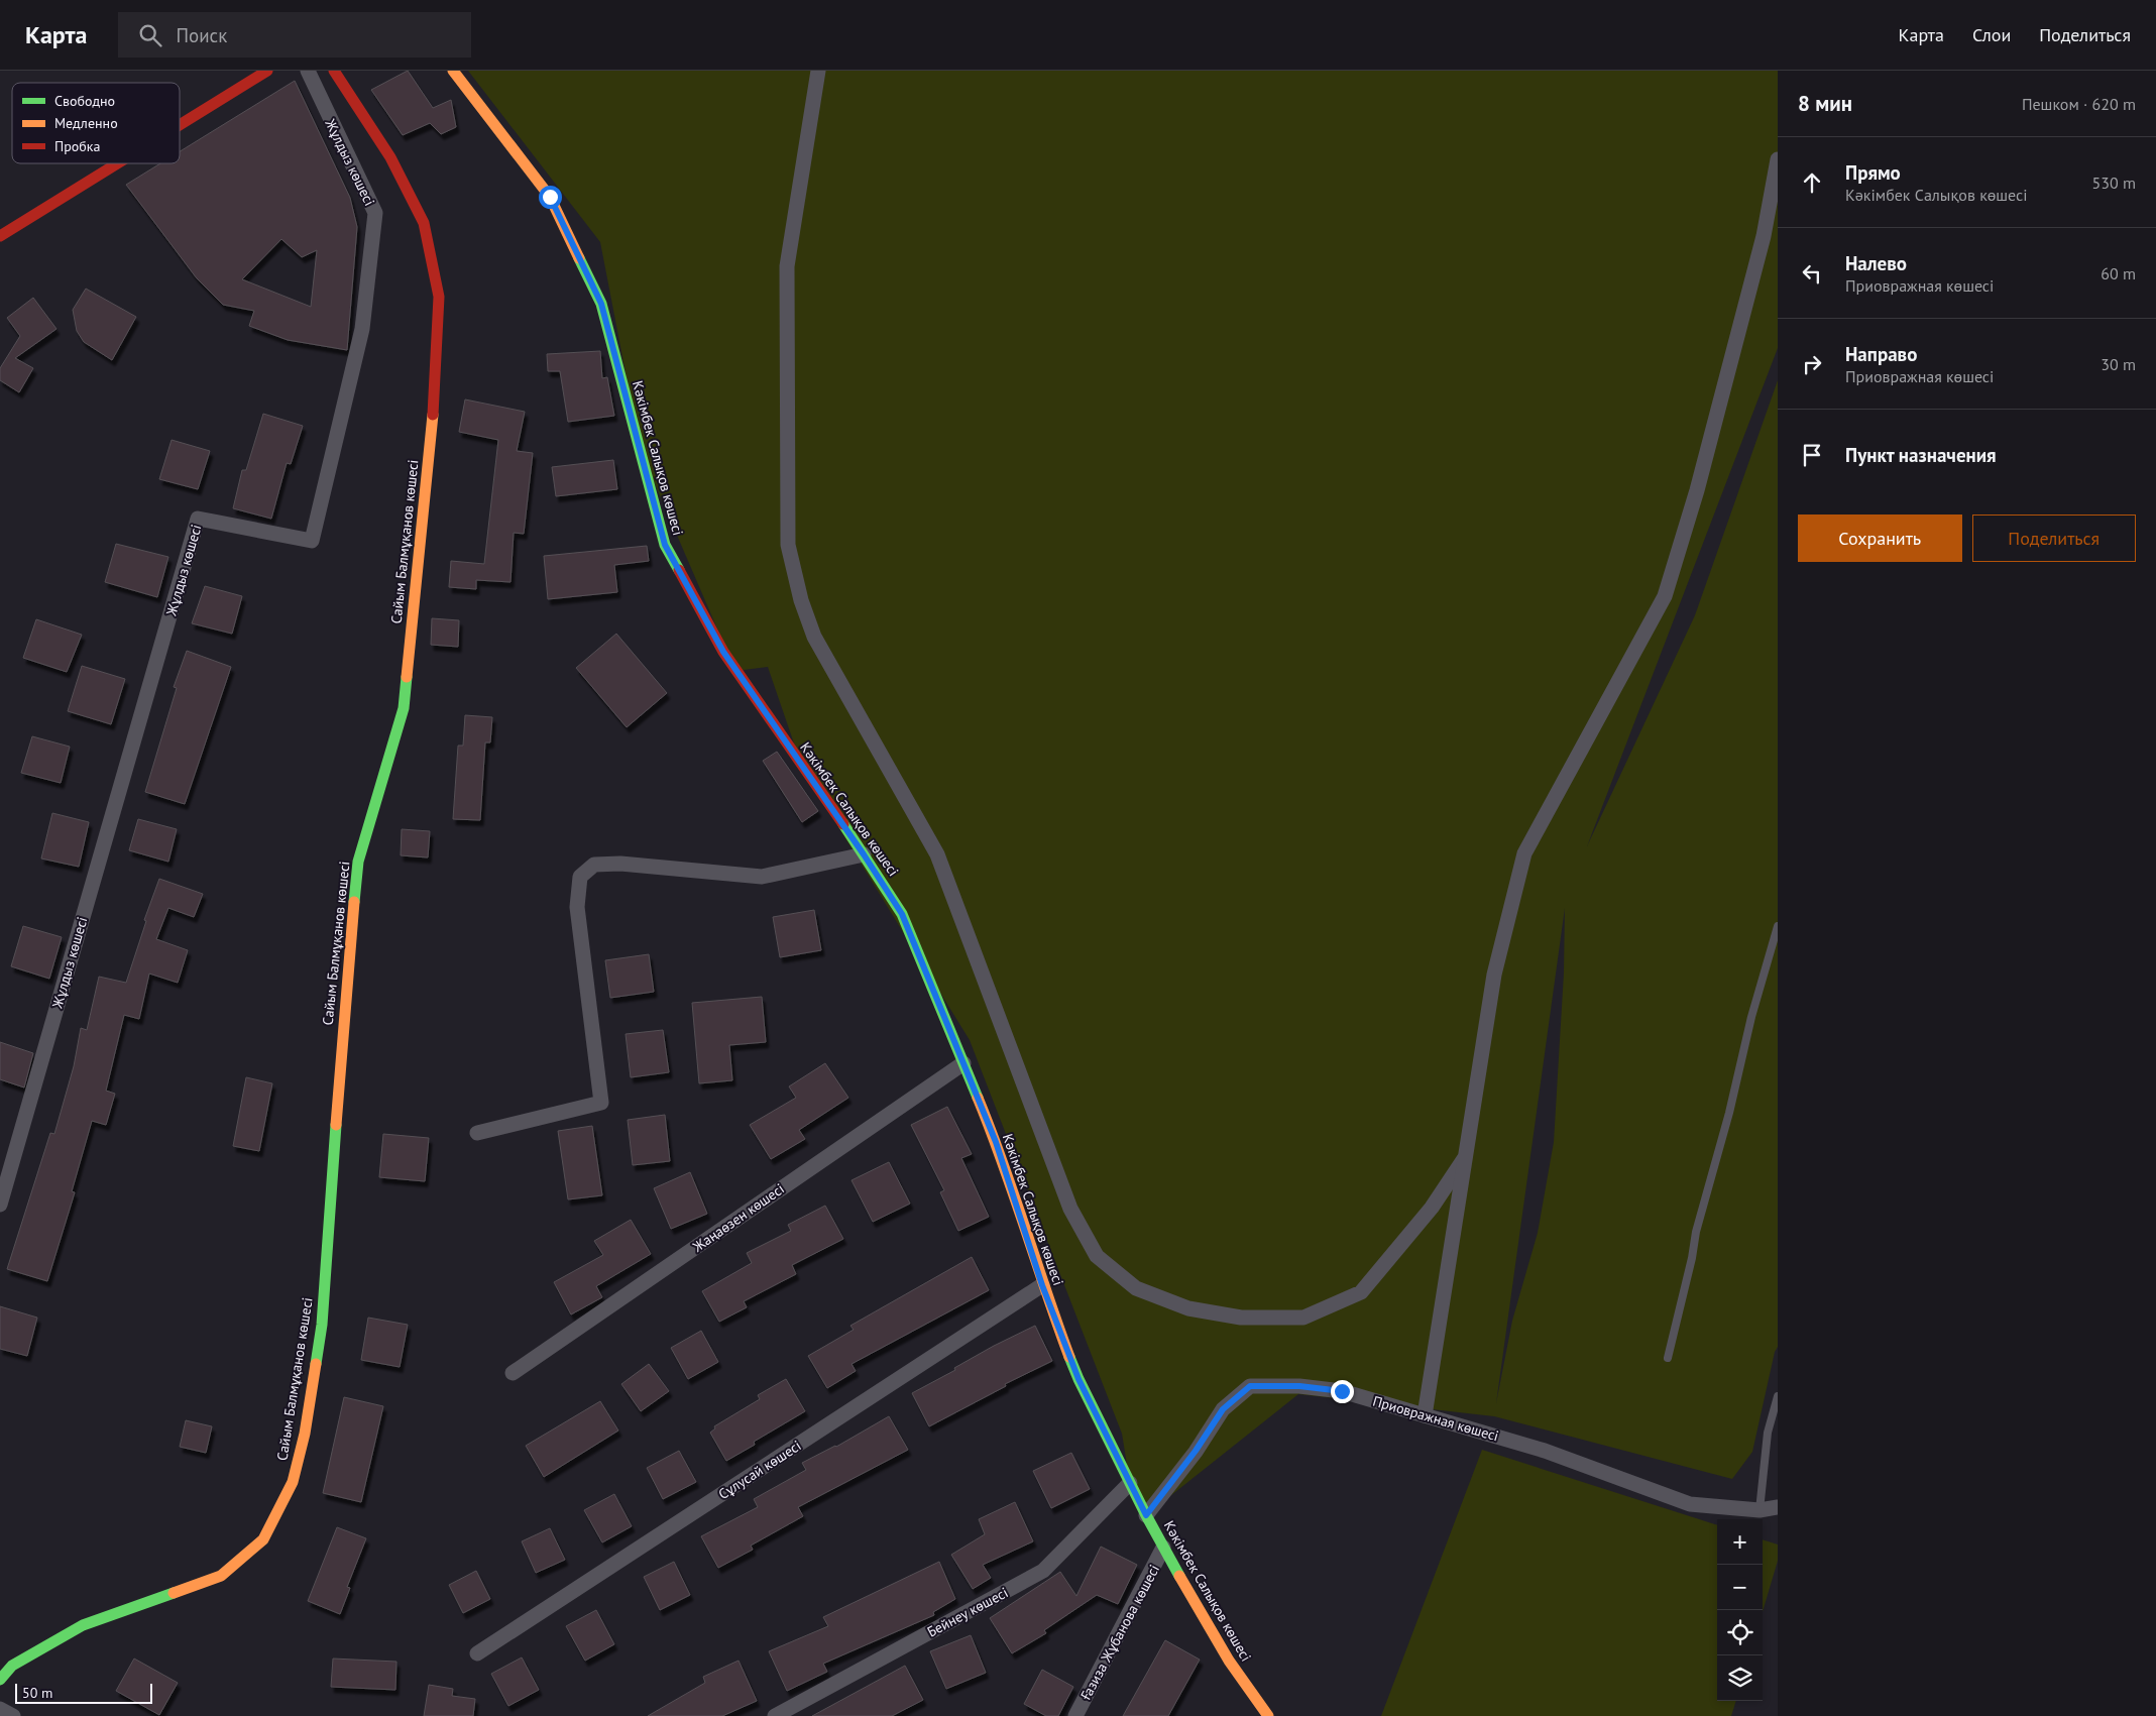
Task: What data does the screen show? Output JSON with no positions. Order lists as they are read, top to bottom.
{
  "streets": {
    "street": [
      "Жұлдыз көшесі",
      "Кәкімбек Салықов көшесі",
      "Сайым Балмұқанов көшесі",
      "Жаңаөзен көшесі",
      "Приовражная көшесі",
      "Сұлусай көшесі",
      "Бейнеу көшесі",
      "Ғазиза Жұбанова көшесі"
    ]
  },
  "crossings": [
    ["Кәкімбек Салықов көшесі", "Жаңаөзен көшесі"],
    ["Кәкімбек Салықов көшесі", "Приовражная көшесі"],
    ["Кәкімбек Салықов көшесі", "Сұлусай көшесі"],
    ["Кәкімбек Салықов көшесі", "Бейнеу көшесі"],
    ["Кәкімбек Салықов көшесі", "Ғазиза Жұбанова көшесі"]
  ],
  "legend": ["Свободно", "Медленно", "Пробка"],
  "scale_bar": "50 m",
  "page": {
    "header": "Карта",
    "search": "Поиск",
    "nav": ["Карта", "Слои", "Поделиться"],
    "heading": ["8 мин", "Пешком · 620 m"],
    "list": [
      ["Прямо", "Кәкімбек Салықов көшесі", "530 m"],
      ["Налево", "Приовражная көшесі", "60 m"],
      ["Направо", "Приовражная көшесі", "30 m"],
      "Пункт назначения"
    ],
    "buttons": ["Сохранить", "Поделиться"],
    "map_buttons": ["+", "−"],
    "scale": "50 m"
  }
}
